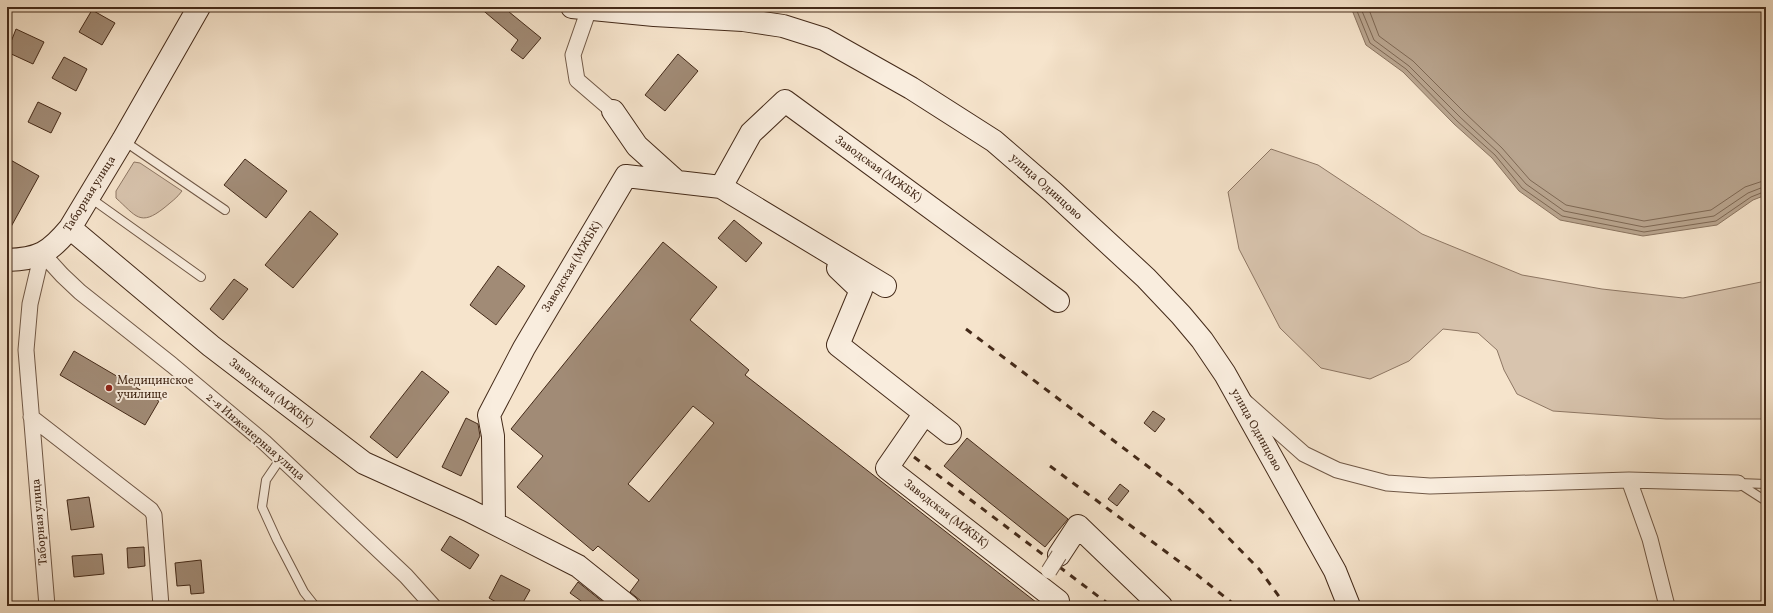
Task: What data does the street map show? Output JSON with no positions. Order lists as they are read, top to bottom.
{
  "streets": {
    "street": [
      "Заводская (МЖБК)",
      "улица Одинцово",
      "Таборная улица",
      "2-я Инженерная улица"
    ]
  },
  "crossings": [
    ["Заводская (МЖБК)", "Таборная улица"],
    ["Таборная улица", "2-я Инженерная улица"]
  ],
  "places": ["Медицинское училище"]
}
